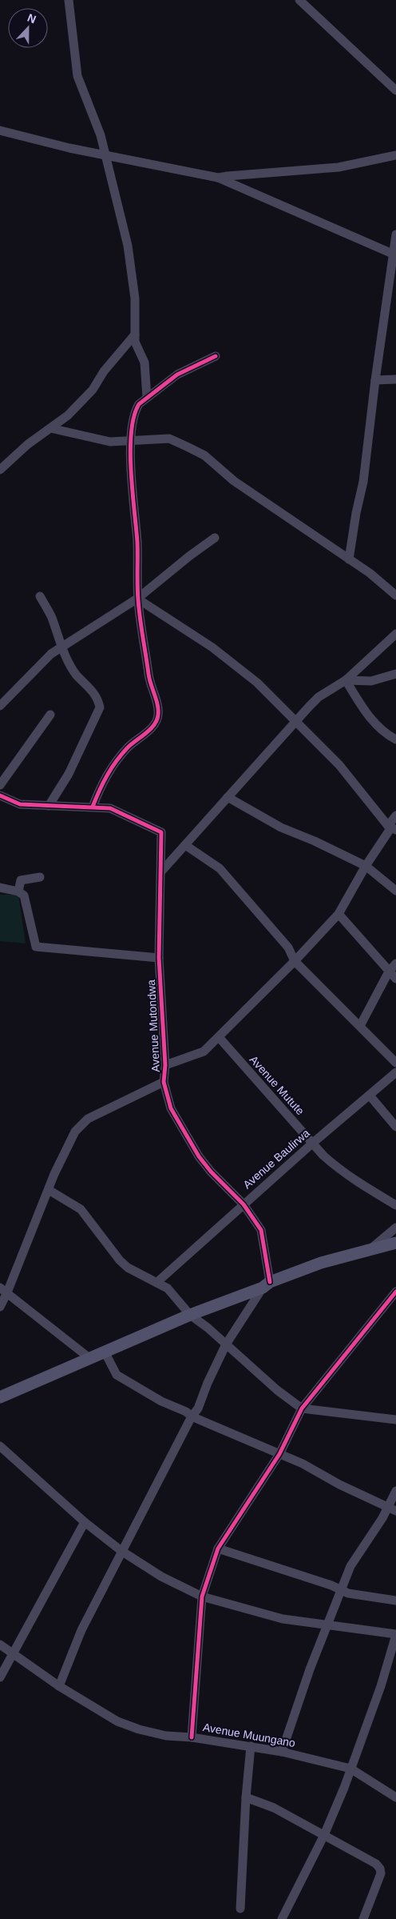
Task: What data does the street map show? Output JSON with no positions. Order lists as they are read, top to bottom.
{
  "streets": {
    "street": [
      "Avenue Mutondwa",
      "Avenue Mutute",
      "Avenue Baulirwa",
      "Avenue Muungano"
    ]
  },
  "crossings": [
    ["Avenue Mutondwa", "Avenue Baulirwa"],
    ["Avenue Mutute", "Avenue Baulirwa"]
  ],
  "north": "top"
}
